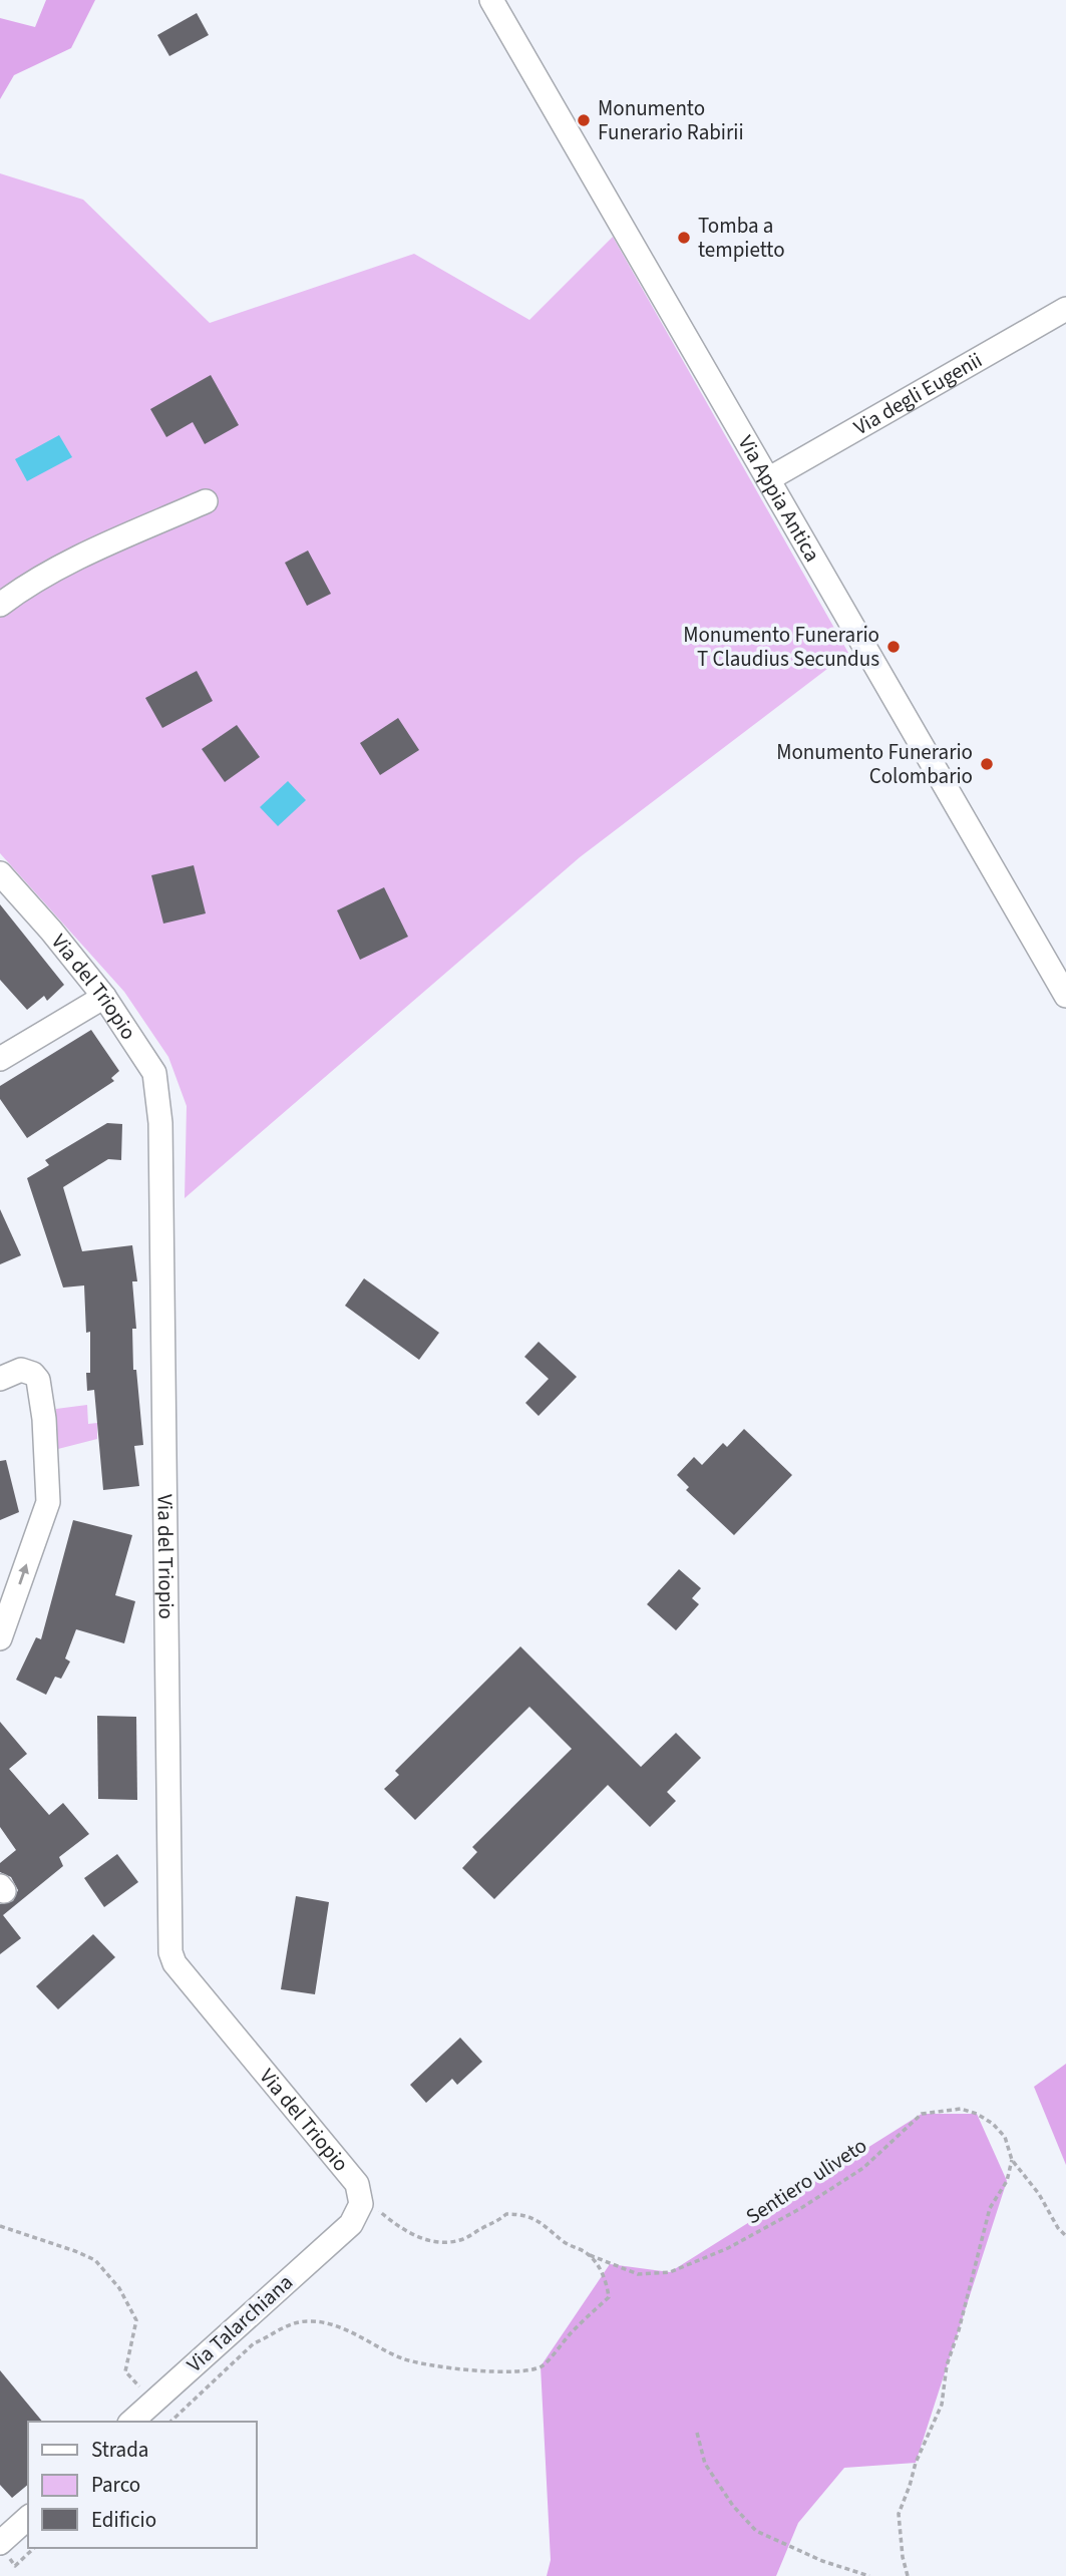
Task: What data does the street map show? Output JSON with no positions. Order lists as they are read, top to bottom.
{
  "streets": {
    "street": [
      "Via degli Eugenii",
      "Via Appia Antica",
      "Via del Triopio",
      "Via Talarchiana"
    ],
    "path": ["Sentiero uliveto"]
  },
  "crossings": [
    ["Via degli Eugenii", "Via Appia Antica"],
    ["Via del Triopio", "Sentiero uliveto"],
    ["Via del Triopio", "Via Talarchiana"],
    ["Sentiero uliveto", "Via Talarchiana"]
  ],
  "places": [
    "Monumento Funerario Rabirii",
    "Tomba a tempietto",
    "Monumento Funerario T Claudius Secundus",
    "Monumento Funerario Colombario"
  ],
  "legend": ["Strada", "Parco", "Edificio"]
}
